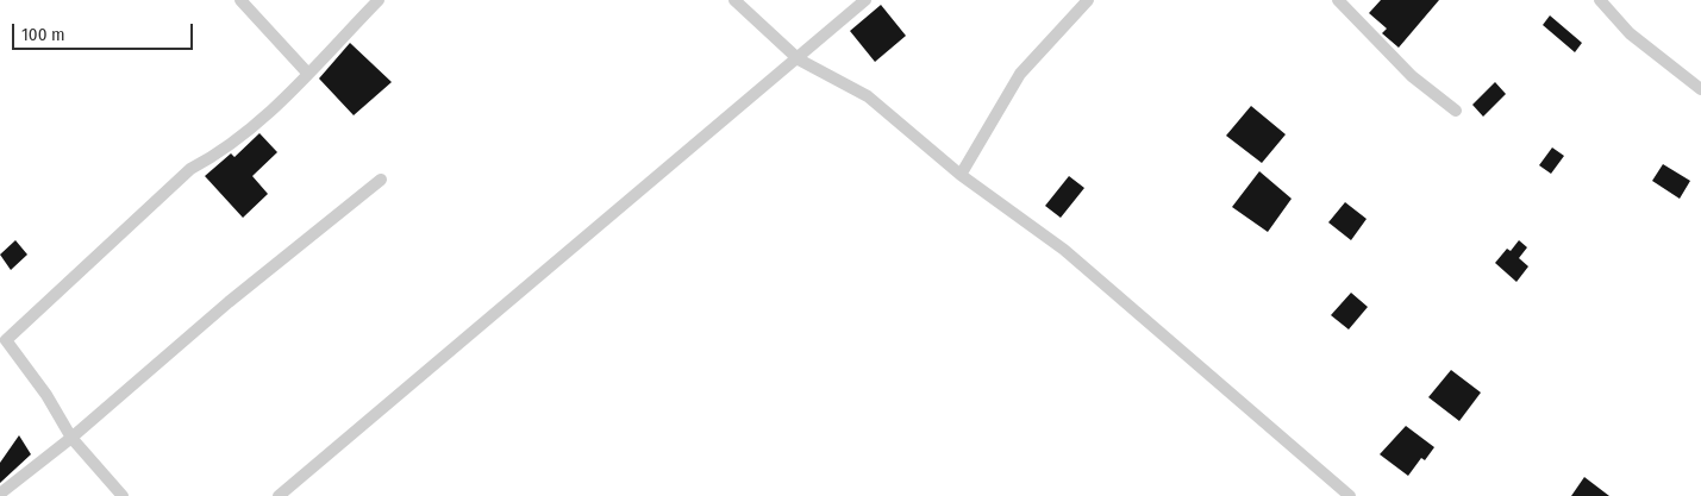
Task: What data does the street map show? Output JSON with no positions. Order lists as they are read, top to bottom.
{
  "scale_bar": "100 m"
}
